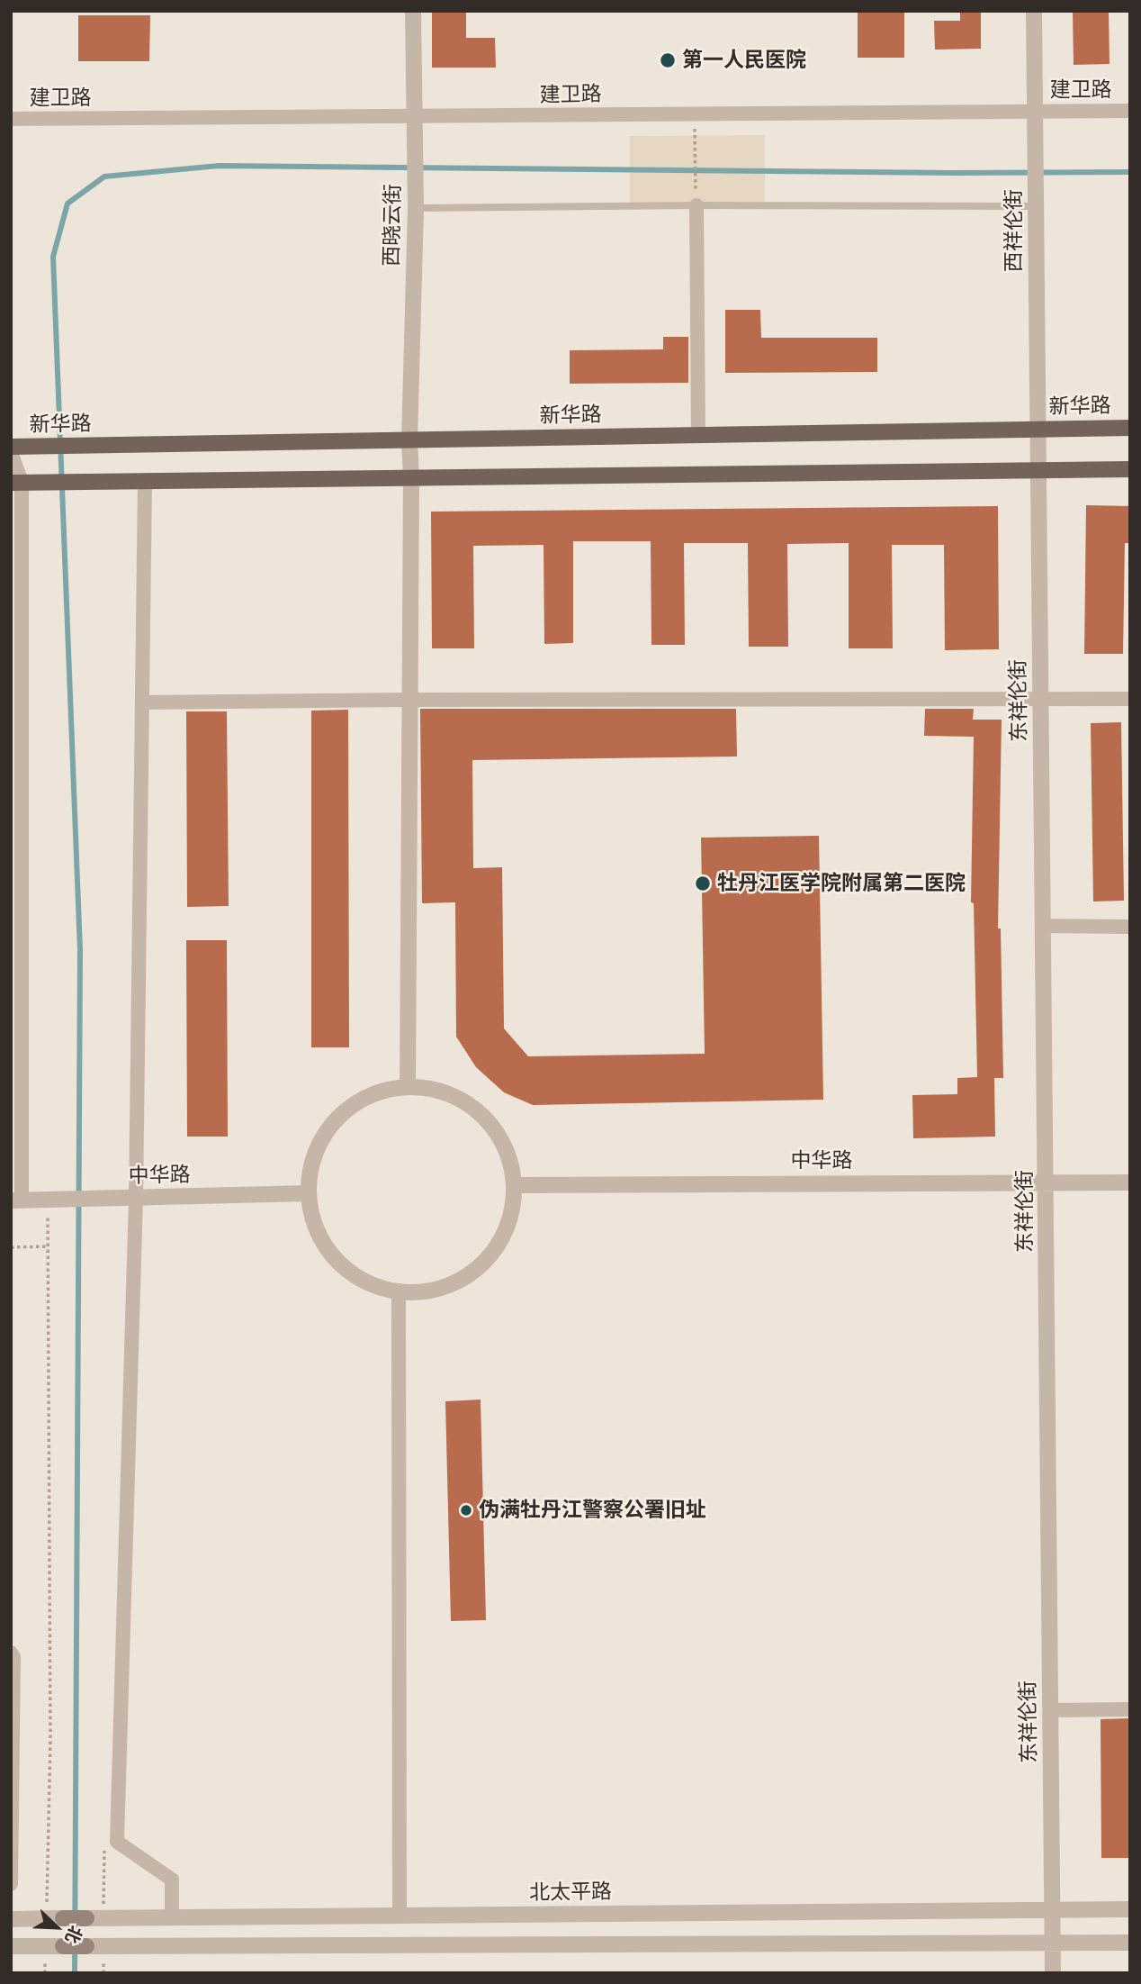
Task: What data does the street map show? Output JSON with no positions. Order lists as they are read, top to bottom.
{
  "streets": {
    "main road": ["新华路", "北太平路"],
    "street": [
      "建卫路",
      "西晓云街",
      "西祥伦街",
      "东祥伦街",
      "中华路"
    ]
  },
  "crossings": [
    ["建卫路", "西晓云街"],
    ["建卫路", "西祥伦街"],
    ["西晓云街", "新华路"],
    ["西晓云街", "中华路"],
    ["西祥伦街", "新华路"],
    ["西祥伦街", "东祥伦街"],
    ["东祥伦街", "中华路"],
    ["东祥伦街", "北太平路"]
  ],
  "places": ["第一人民医院", "牡丹江医学院附属第二医院", "伪满牡丹江警察公署旧址"],
  "north": "bottom right"
}
